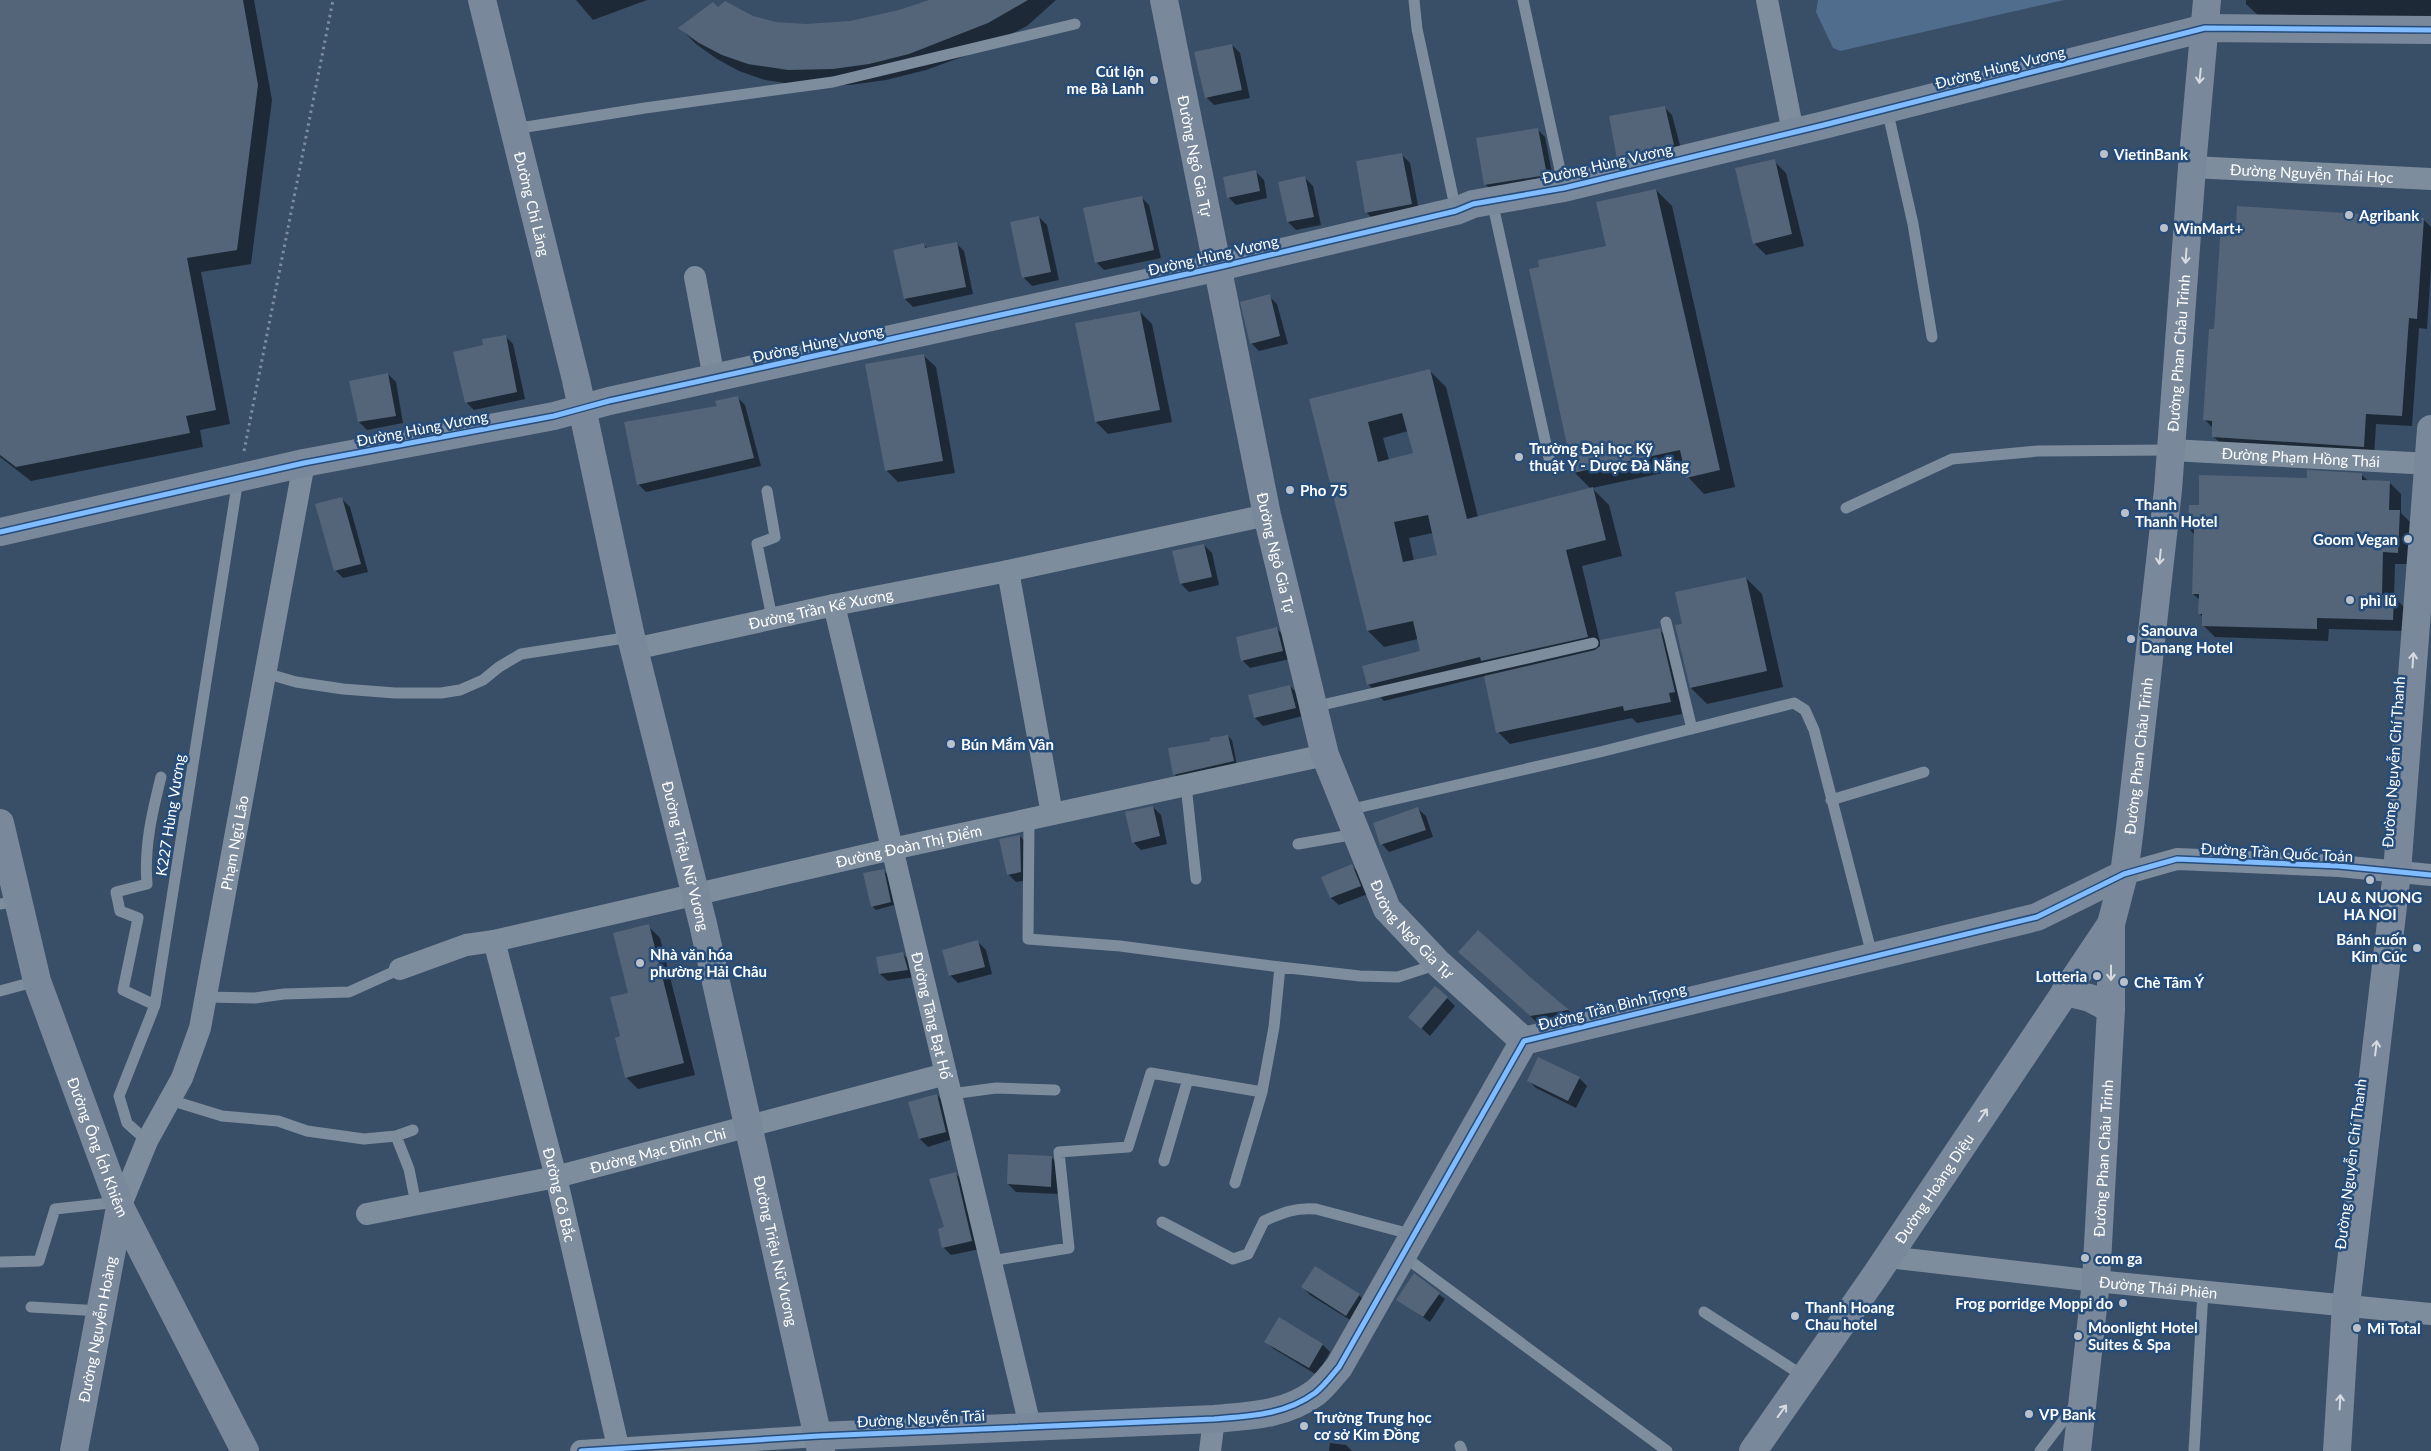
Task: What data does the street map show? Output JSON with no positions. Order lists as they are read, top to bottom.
{
  "streets": {
    "street": [
      "Đường Hùng Vương",
      "Đường Ngô Gia Tự",
      "Đường Nguyễn Thái Học",
      "Đường Chi Lăng",
      "Đường Phan Châu Trinh",
      "Đường Phạm Hồng Thái",
      "Đường Trần Kế Xương",
      "Đường Nguyễn Chí Thanh",
      "Phạm Ngũ Lão",
      "Đường Đoàn Thị Điểm",
      "Đường Trần Quốc Toản",
      "Đường Triệu Nữ Vương",
      "Đường Trần Bình Trọng",
      "Đường Tăng Bạt Hổ",
      "Đường Ông Ích Khiêm",
      "Đường Mạc Đĩnh Chi",
      "Đường Hoàng Diệu",
      "Đường Cô Bắc",
      "Đường Thái Phiên",
      "Đường Nguyễn Hoàng",
      "Đường Nguyễn Trãi"
    ],
    "lane": ["K227 Hùng Vương"]
  },
  "crossings": [
    ["Đường Hùng Vương", "Đường Ngô Gia Tự"],
    ["Đường Hùng Vương", "Đường Chi Lăng"],
    ["Đường Hùng Vương", "Đường Phan Châu Trinh"],
    ["Đường Hùng Vương", "K227 Hùng Vương"],
    ["Đường Hùng Vương", "Phạm Ngũ Lão"],
    ["Đường Hùng Vương", "Đường Triệu Nữ Vương"],
    ["Đường Ngô Gia Tự", "Đường Trần Kế Xương"],
    ["Đường Ngô Gia Tự", "Đường Đoàn Thị Điểm"],
    ["Đường Ngô Gia Tự", "Đường Trần Bình Trọng"],
    ["Đường Nguyễn Thái Học", "Đường Phan Châu Trinh"],
    ["Đường Chi Lăng", "Đường Triệu Nữ Vương"],
    ["Đường Phan Châu Trinh", "Đường Phạm Hồng Thái"],
    ["Đường Phan Châu Trinh", "Đường Trần Quốc Toản"],
    ["Đường Phan Châu Trinh", "Đường Trần Bình Trọng"],
    ["Đường Phan Châu Trinh", "Đường Hoàng Diệu"],
    ["Đường Phan Châu Trinh", "Đường Thái Phiên"],
    ["Đường Phạm Hồng Thái", "Đường Nguyễn Chí Thanh"],
    ["Đường Trần Kế Xương", "Đường Triệu Nữ Vương"],
    ["Đường Trần Kế Xương", "Đường Tăng Bạt Hổ"],
    ["Đường Nguyễn Chí Thanh", "Đường Trần Quốc Toản"],
    ["Đường Nguyễn Chí Thanh", "Đường Thái Phiên"],
    ["K227 Hùng Vương", "Phạm Ngũ Lão"],
    ["Phạm Ngũ Lão", "Đường Ông Ích Khiêm"],
    ["Phạm Ngũ Lão", "Đường Nguyễn Hoàng"],
    ["Đường Đoàn Thị Điểm", "Đường Triệu Nữ Vương"],
    ["Đường Đoàn Thị Điểm", "Đường Tăng Bạt Hổ"],
    ["Đường Đoàn Thị Điểm", "Đường Cô Bắc"],
    ["Đường Trần Quốc Toản", "Đường Trần Bình Trọng"],
    ["Đường Triệu Nữ Vương", "Đường Mạc Đĩnh Chi"],
    ["Đường Triệu Nữ Vương", "Đường Nguyễn Trãi"],
    ["Đường Trần Bình Trọng", "Đường Nguyễn Trãi"],
    ["Đường Tăng Bạt Hổ", "Đường Mạc Đĩnh Chi"],
    ["Đường Tăng Bạt Hổ", "Đường Nguyễn Trãi"],
    ["Đường Ông Ích Khiêm", "Đường Nguyễn Hoàng"],
    ["Đường Mạc Đĩnh Chi", "Đường Cô Bắc"],
    ["Đường Hoàng Diệu", "Đường Thái Phiên"],
    ["Đường Cô Bắc", "Đường Nguyễn Trãi"]
  ],
  "one_way": ["Đường Phan Châu Trinh", "Đường Nguyễn Chí Thanh", "Đường Hoàng Diệu"],
  "places": [
    "Cút lộn me Bà Lanh",
    "VietinBank",
    "Agribank",
    "WinMart+",
    "Trường Đại học Kỹ thuật Y - Dược Đà Nẵng",
    "Pho 75",
    "Thanh Thanh Hotel",
    "Goom Vegan",
    "phì lũ",
    "Sanouva Danang Hotel",
    "Bún Mắm Vân",
    "LAU & NUONG HA NOI",
    "Bánh cuốn Kim Cúc",
    "Nhà văn hóa phường Hải Châu",
    "Lotteria",
    "Chè Tâm Ý",
    "com ga",
    "Frog porridge Moppi do",
    "Thanh Hoang Chau hotel",
    "Mi Total",
    "Moonlight Hotel Suites & Spa",
    "VP Bank",
    "Trường Trung học cơ sở Kim Đồng"
  ]
}
